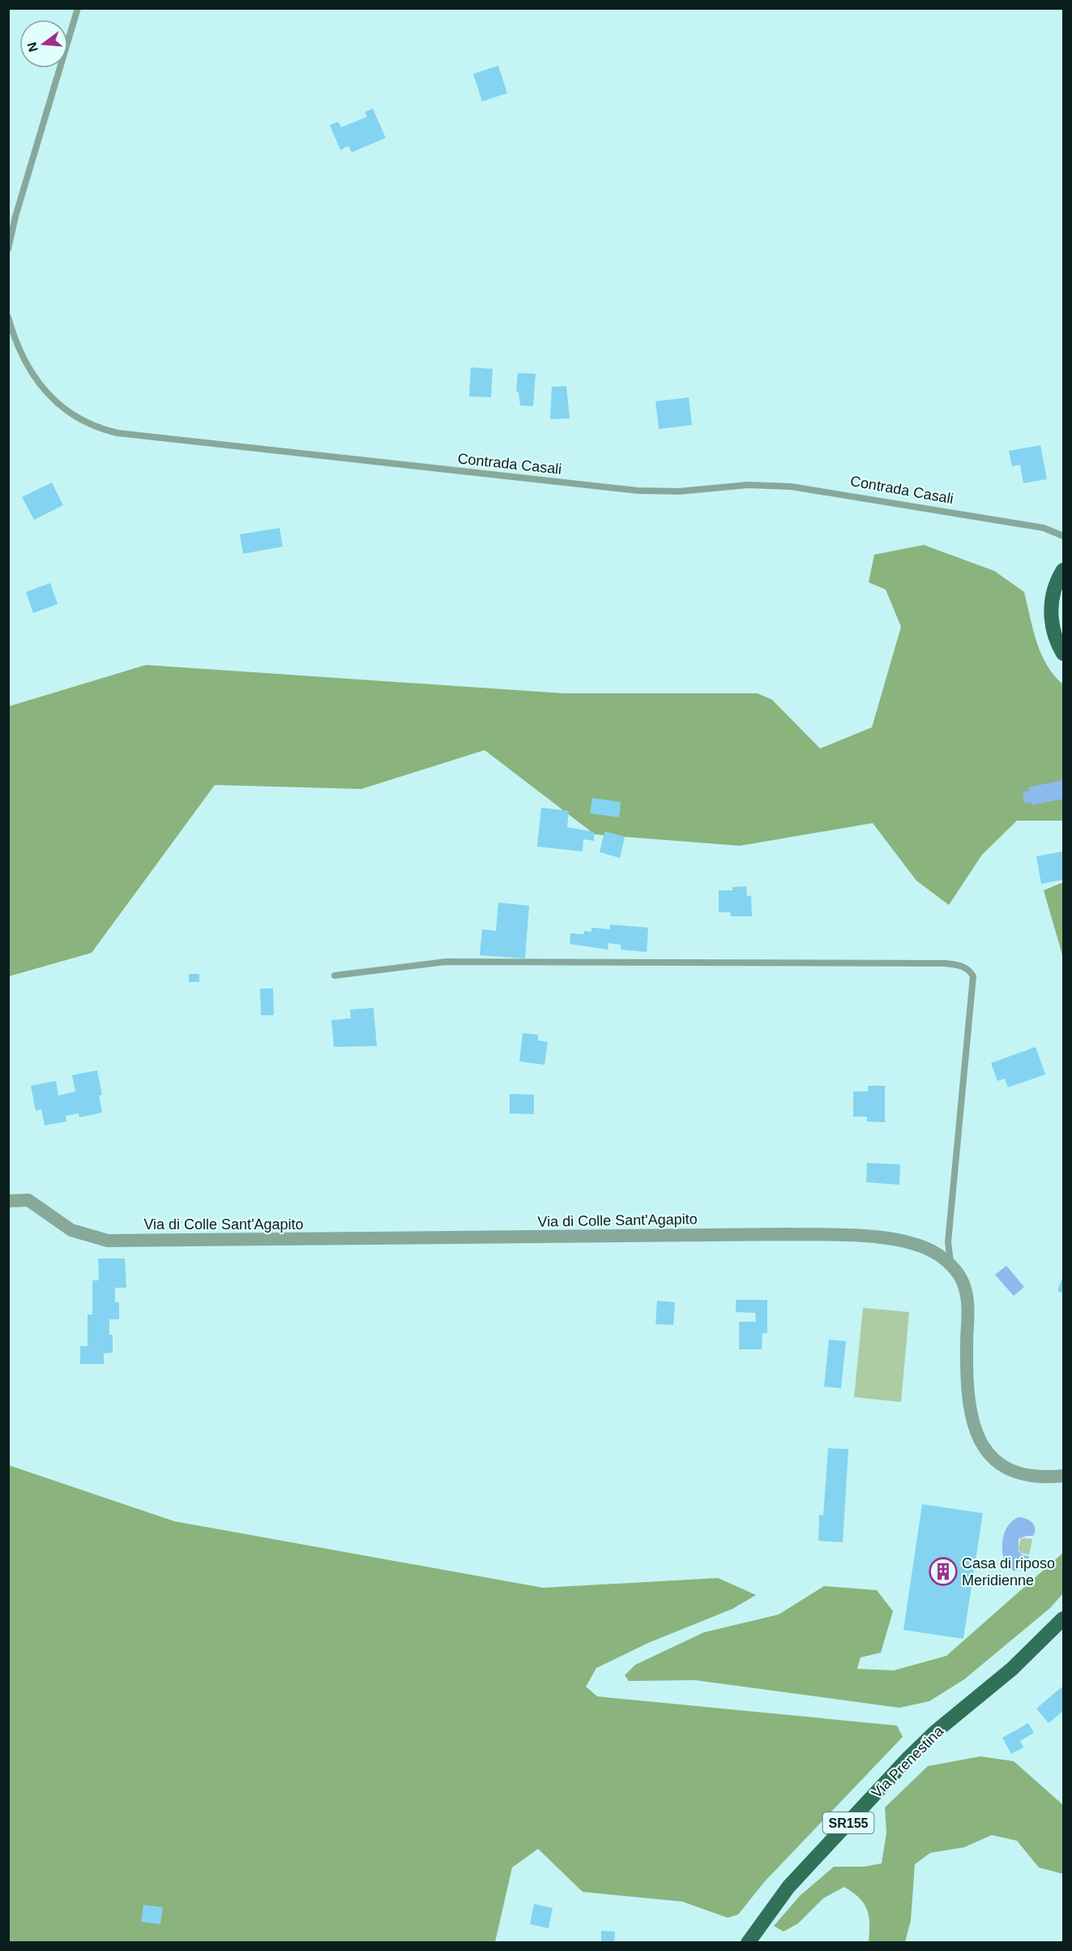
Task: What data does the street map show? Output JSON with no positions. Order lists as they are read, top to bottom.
{
  "streets": {
    "main road": ["Via Prenestina", "SR155"],
    "street": ["Via di Colle Sant'Agapito"],
    "lane": ["Contrada Casali"]
  },
  "places": {
    "building": ["Casa di riposo Meridienne"]
  },
  "north": "left"
}
